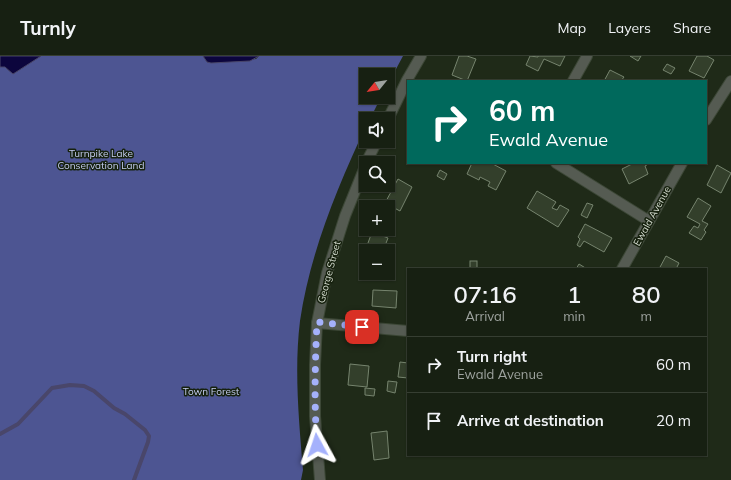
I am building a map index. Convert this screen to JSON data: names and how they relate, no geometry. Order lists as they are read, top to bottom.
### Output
{
  "streets": {
    "street": ["Ewald Avenue", "George Street"]
  },
  "parks": ["Turnpike Lake Conservation Land", "Town Forest"],
  "north": "bottom left",
  "page": {
    "header": "Turnly",
    "nav": ["Map", "Layers", "Share"],
    "map_buttons": ["+", "−"],
    "turn": ["60 m", "Ewald Avenue"],
    "eta": [
      "07:16",
      "Arrival",
      "1",
      "min",
      "80",
      "m"
    ],
    "list": [
      {
        "name": "Turn right",
        "note": "Ewald Avenue",
        "value": "60 m"
      },
      {
        "name": "Arrive at destination",
        "value": "20 m"
      }
    ]
  }
}
